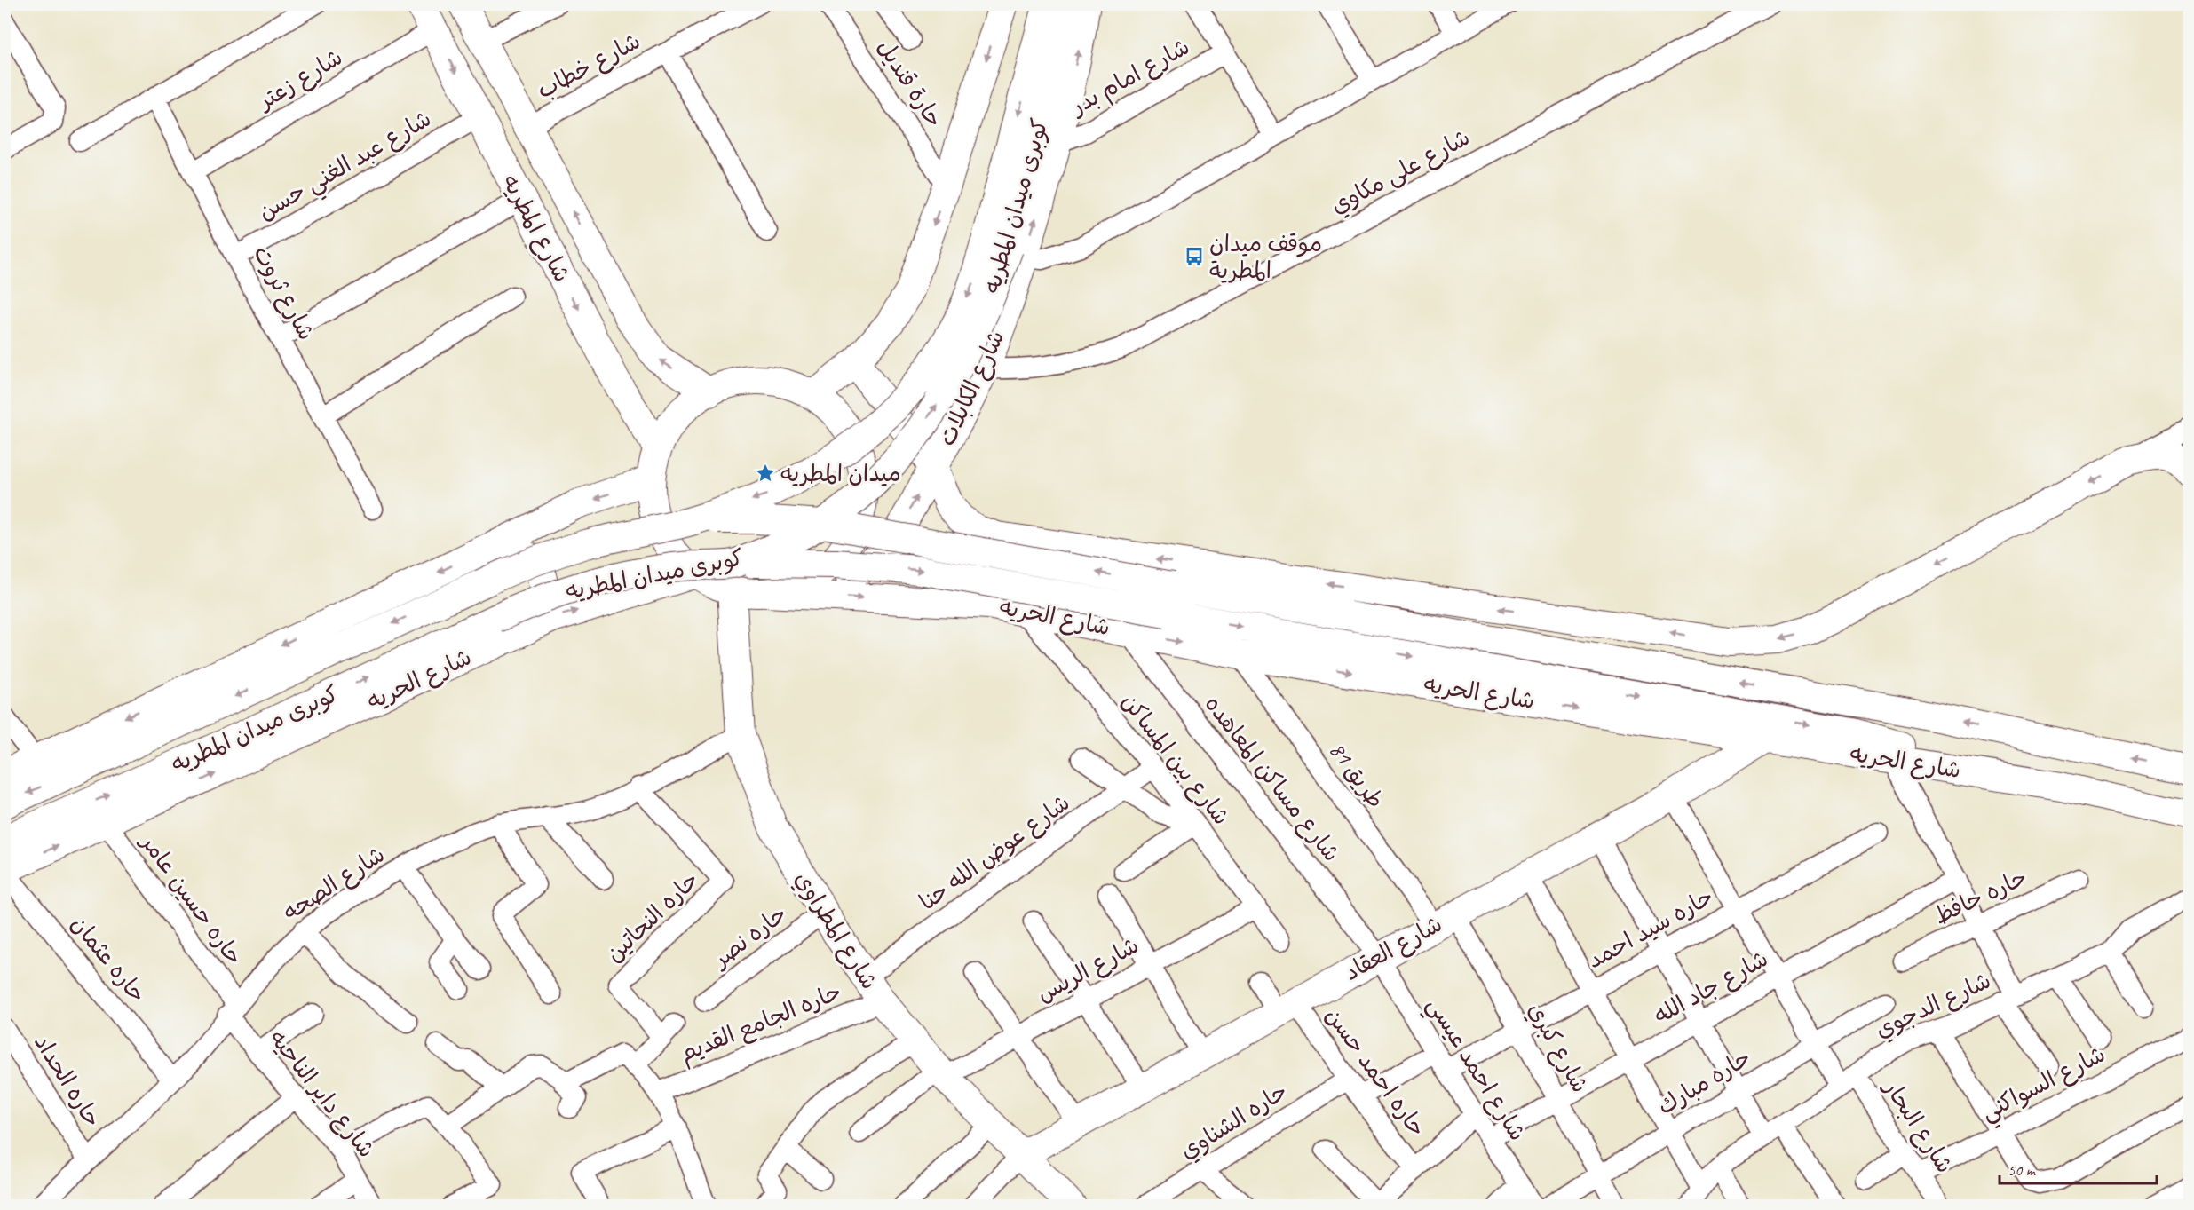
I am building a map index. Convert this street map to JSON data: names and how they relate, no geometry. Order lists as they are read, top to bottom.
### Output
{
  "streets": {
    "main road": [
      "كوبرى ميدان المطريه",
      "شارع المطريه",
      "شارع الكابلات",
      "شارع الحريه",
      "شارع المطراوي",
      "شارع العقاد"
    ],
    "street": [
      "شارع خطاب",
      "شارع امام بدر",
      "شارع زعتر",
      "حارة قنديل",
      "شارع عبد الغني حسن",
      "شارع على مكاوي",
      "شارع ثروت",
      "شارع بين المساكن",
      "طريق 81",
      "شارع مساكن المعاهده",
      "شارع عوض الله حنا",
      "شارع الصحه",
      "حاره حافظ",
      "حاره حسين عامر",
      "حاره النحاتين",
      "حاره سيد احمد",
      "حاره نصر",
      "حاره عثمان",
      "شارع الريس",
      "شارع جاد الله",
      "شارع الدجوي",
      "حاره الجامع القديم",
      "شارع كبري",
      "شارع احمد عيسي",
      "حاره احمد حسن",
      "حاره الحداد",
      "حاره مبارك",
      "شارع السواكني",
      "شارع داير الناحيه",
      "حاره الشناوي",
      "شارع البحار"
    ]
  },
  "crossings": [
    ["شارع خطاب", "شارع المطريه"],
    ["شارع امام بدر", "شارع الكابلات"],
    ["شارع زعتر", "شارع المطريه"],
    ["شارع زعتر", "شارع ثروت"],
    ["شارع عبد الغني حسن", "شارع المطريه"],
    ["شارع عبد الغني حسن", "شارع ثروت"],
    ["شارع على مكاوي", "شارع الكابلات"],
    ["كوبرى ميدان المطريه", "شارع الكابلات"],
    ["كوبرى ميدان المطريه", "شارع الحريه"],
    ["كوبرى ميدان المطريه", "شارع المطراوي"],
    ["شارع الحريه", "شارع بين المساكن"],
    ["شارع الحريه", "طريق 81"],
    ["شارع الحريه", "شارع مساكن المعاهده"],
    ["شارع الحريه", "حاره حسين عامر"],
    ["شارع الحريه", "شارع المطراوي"],
    ["شارع الحريه", "شارع العقاد"],
    ["شارع الحريه", "حاره عثمان"],
    ["شارع بين المساكن", "شارع عوض الله حنا"],
    ["شارع بين المساكن", "شارع الريس"],
    ["طريق 81", "شارع العقاد"],
    ["طريق 81", "شارع كبري"],
    ["شارع مساكن المعاهده", "شارع العقاد"],
    ["شارع مساكن المعاهده", "شارع احمد عيسي"],
    ["شارع عوض الله حنا", "شارع المطراوي"],
    ["شارع الصحه", "حاره حسين عامر"],
    ["شارع الصحه", "حاره النحاتين"],
    ["شارع الصحه", "شارع المطراوي"],
    ["شارع الصحه", "حاره عثمان"],
    ["شارع الصحه", "حاره الحداد"],
    ["شارع الصحه", "شارع داير الناحيه"],
    ["حاره حسين عامر", "شارع داير الناحيه"],
    ["حاره سيد احمد", "شارع كبري"],
    ["حاره سيد احمد", "شارع احمد عيسي"],
    ["حاره سيد احمد", "حاره احمد حسن"],
    ["شارع المطراوي", "حاره نصر"],
    ["شارع المطراوي", "شارع العقاد"],
    ["شارع المطراوي", "شارع الريس"],
    ["شارع المطراوي", "حاره الجامع القديم"],
    ["شارع العقاد", "شارع كبري"],
    ["شارع العقاد", "شارع احمد عيسي"],
    ["شارع العقاد", "حاره احمد حسن"],
    ["شارع جاد الله", "شارع كبري"],
    ["شارع جاد الله", "شارع احمد عيسي"],
    ["شارع الدجوي", "شارع البحار"],
    ["شارع كبري", "حاره مبارك"],
    ["حاره احمد حسن", "حاره الشناوي"],
    ["شارع السواكني", "شارع البحار"]
  ],
  "places": {
    "bus stop": ["موقف ميدان المطرية"],
    "place": ["ميدان المطريه"]
  },
  "scale_bar": "50 m"
}
